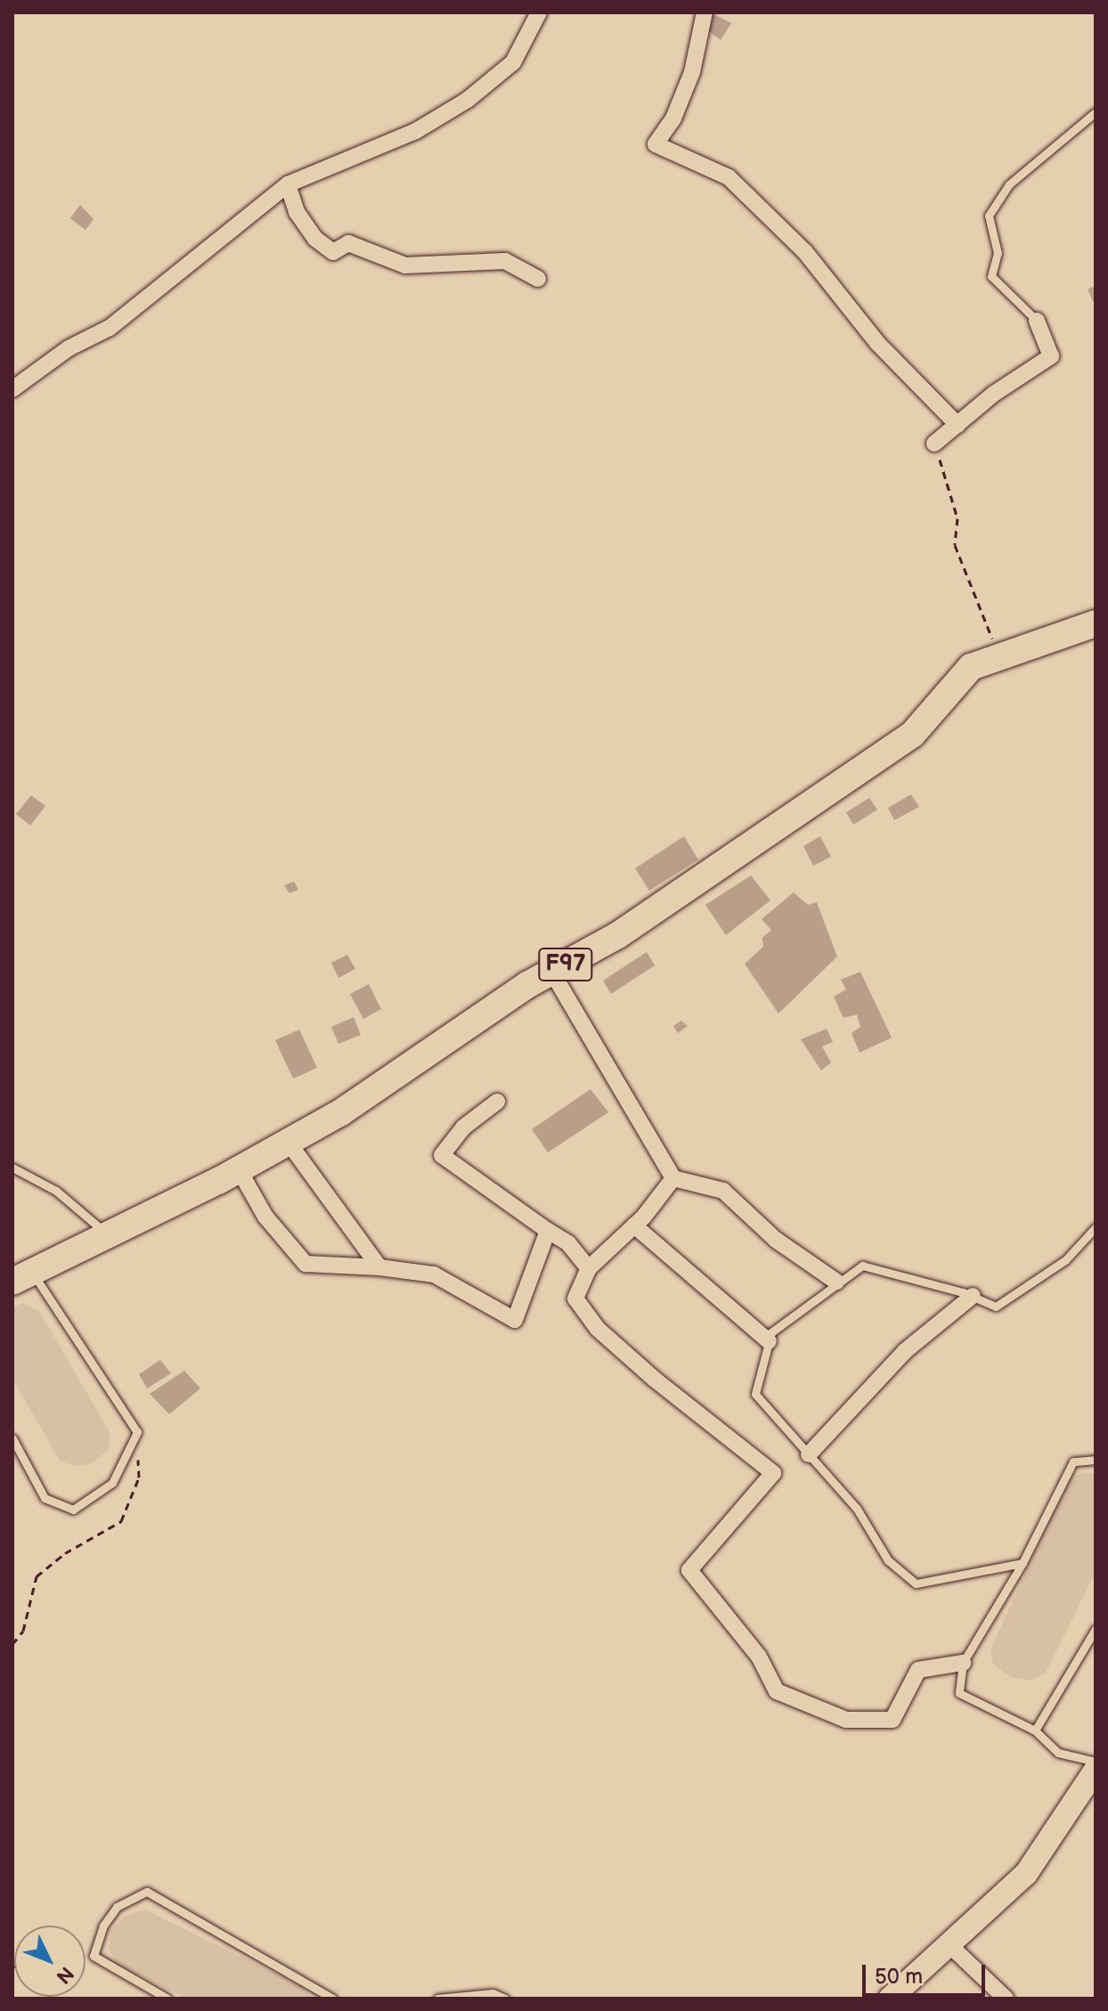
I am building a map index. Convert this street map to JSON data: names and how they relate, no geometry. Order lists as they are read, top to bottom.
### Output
{
  "streets": {
    "main road": ["F97"]
  },
  "scale_bar": "50 m",
  "north": "bottom right"
}
